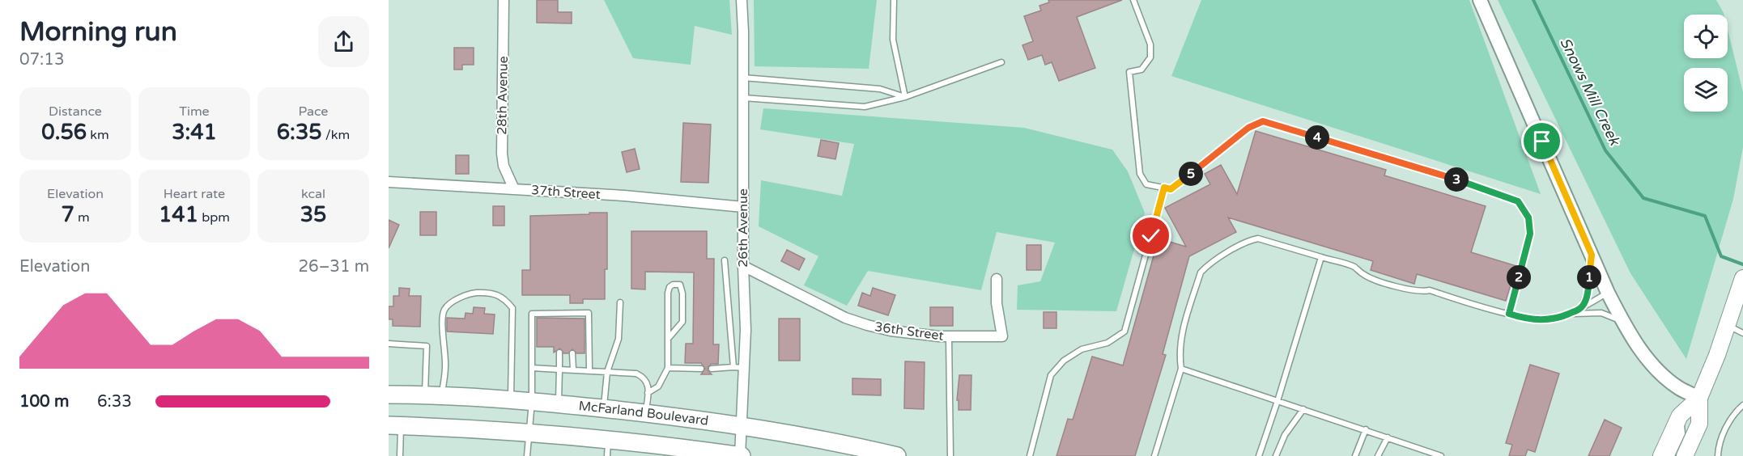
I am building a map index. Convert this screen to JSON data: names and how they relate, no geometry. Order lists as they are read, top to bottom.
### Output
{
  "streets": {
    "highway": ["McFarland Boulevard"],
    "street": [
      "28th Avenue",
      "37th Street",
      "26th Avenue",
      "36th Street"
    ]
  },
  "crossings": [
    ["28th Avenue", "37th Street"],
    ["37th Street", "26th Avenue"],
    ["26th Avenue", "36th Street"],
    ["26th Avenue", "McFarland Boulevard"]
  ],
  "water": ["Snows Mill Creek"],
  "page": {
    "heading": ["Morning run", "07:13"],
    "stats": [
      ["Distance", "0.56 km"],
      ["Time", "3:41"],
      ["Pace", "6:35 /km"],
      ["Elevation", "7 m"],
      ["Heart rate", "141 bpm"],
      ["kcal", "35"]
    ],
    "pins": [
      "4",
      "5",
      "3",
      "1",
      "2"
    ],
    "chart": ["Elevation", "26–31 m"],
    "list": [
      {
        "name": "100 m",
        "note": "6:33"
      }
    ]
  }
}
